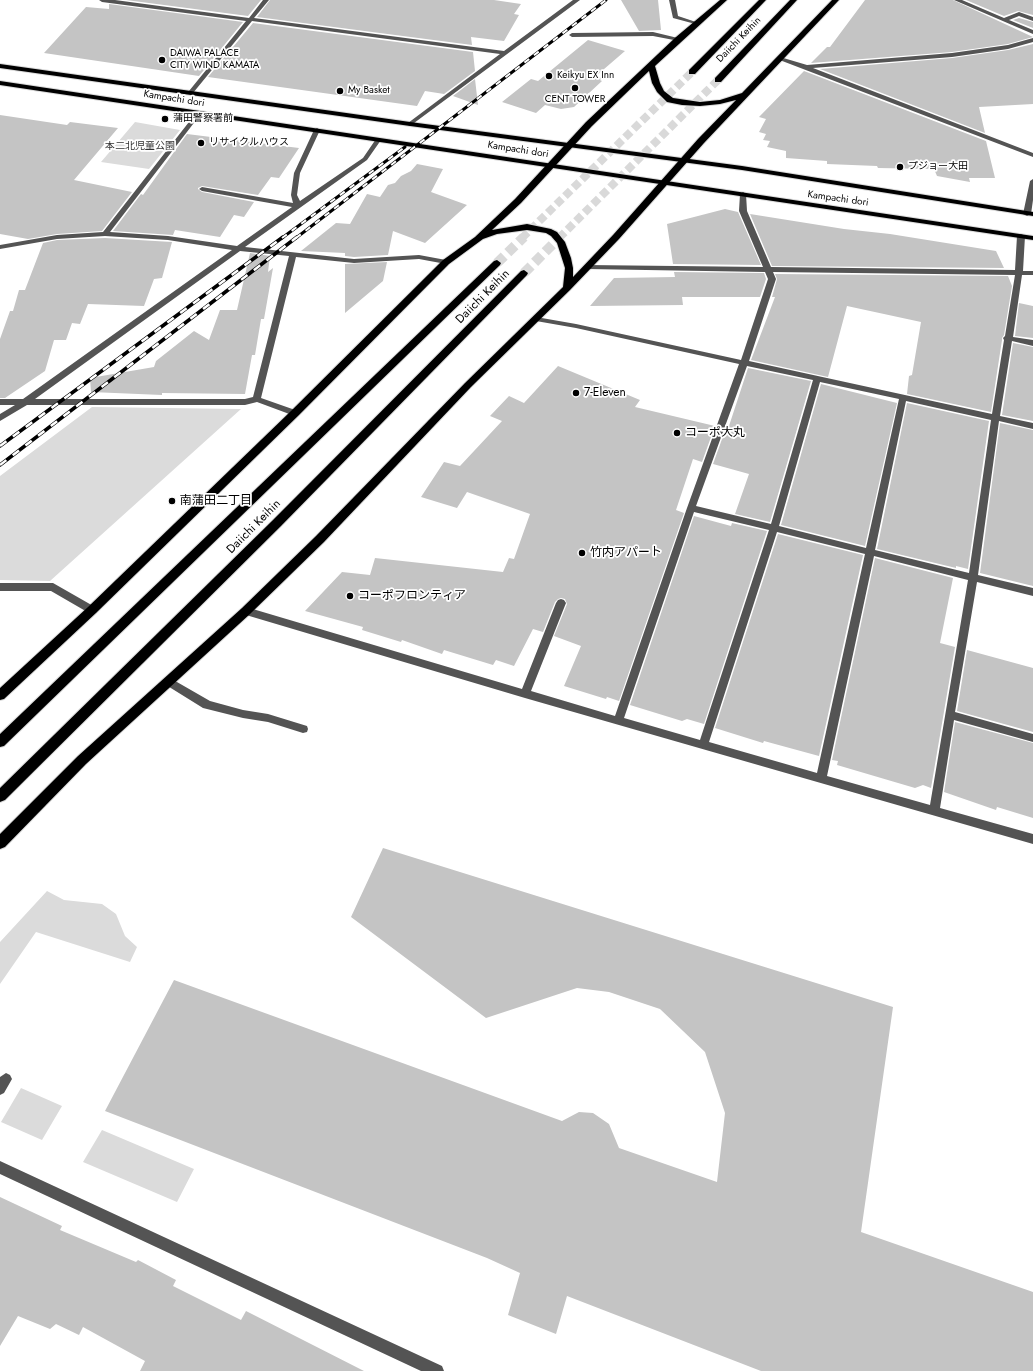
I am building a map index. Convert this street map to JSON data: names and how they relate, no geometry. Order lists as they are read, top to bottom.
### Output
{
  "streets": {
    "highway": ["Daiichi Keihin"],
    "main road": ["Kampachi dori"]
  },
  "parks": ["本二北児童公園"],
  "places": [
    "DAIWA PALACE CITY WIND KAMATA",
    "Keikyu EX Inn",
    "CENT TOWER",
    "My Basket",
    "蒲田警察署前",
    "リサイクルハウス",
    "プジョー大田",
    "7-Eleven",
    "コーポ大丸",
    "南蒲田二丁目",
    "竹内アパート",
    "コーポフロンティア"
  ]
}
